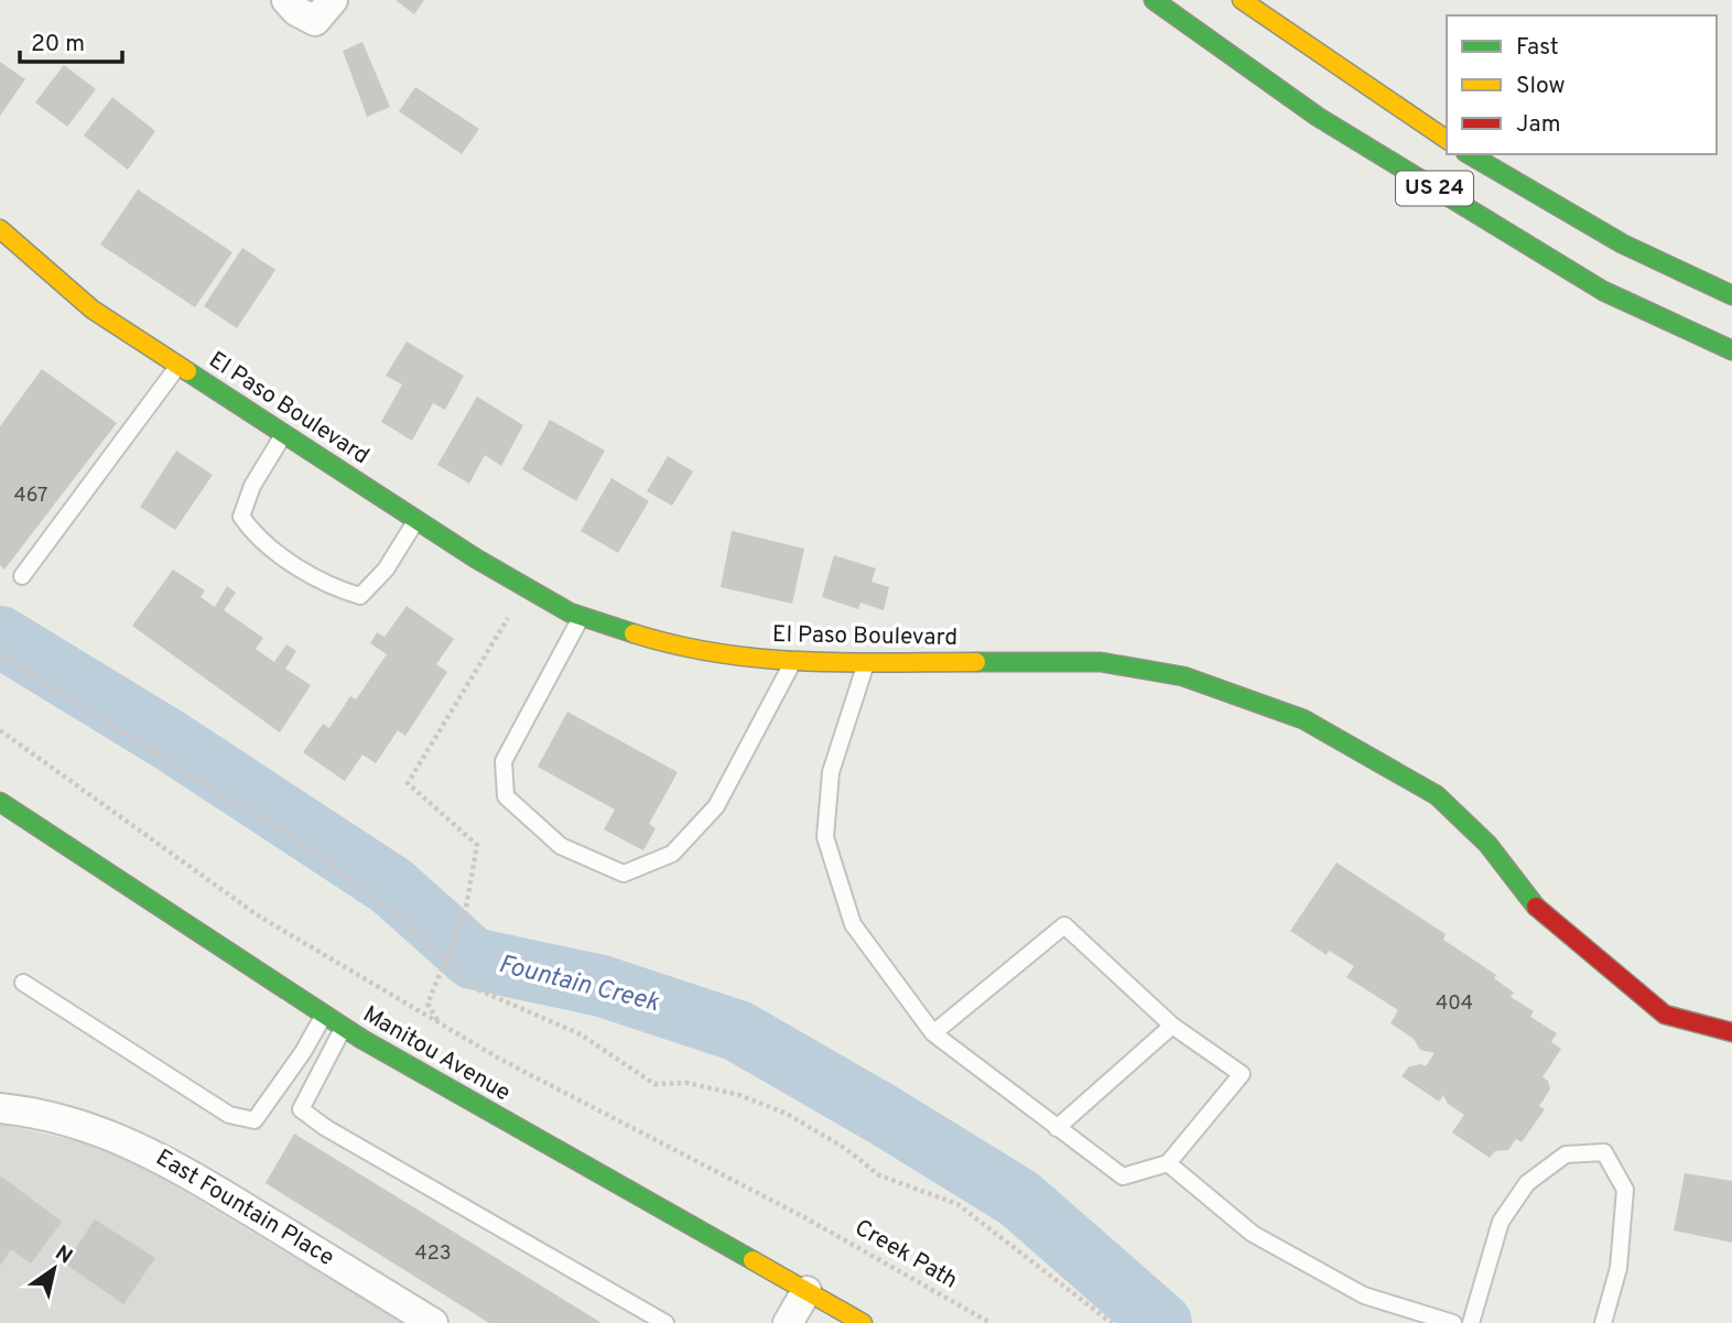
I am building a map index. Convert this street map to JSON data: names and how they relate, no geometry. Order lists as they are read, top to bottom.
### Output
{
  "streets": {
    "main road": ["US 24", "El Paso Boulevard", "Manitou Avenue"],
    "street": ["East Fountain Place"],
    "path": ["Creek Path"]
  },
  "water": ["Fountain Creek"],
  "house_numbers": ["467", "404", "423"],
  "legend": ["Fast", "Slow", "Jam"],
  "scale_bar": "20 m",
  "north": "top right"
}
